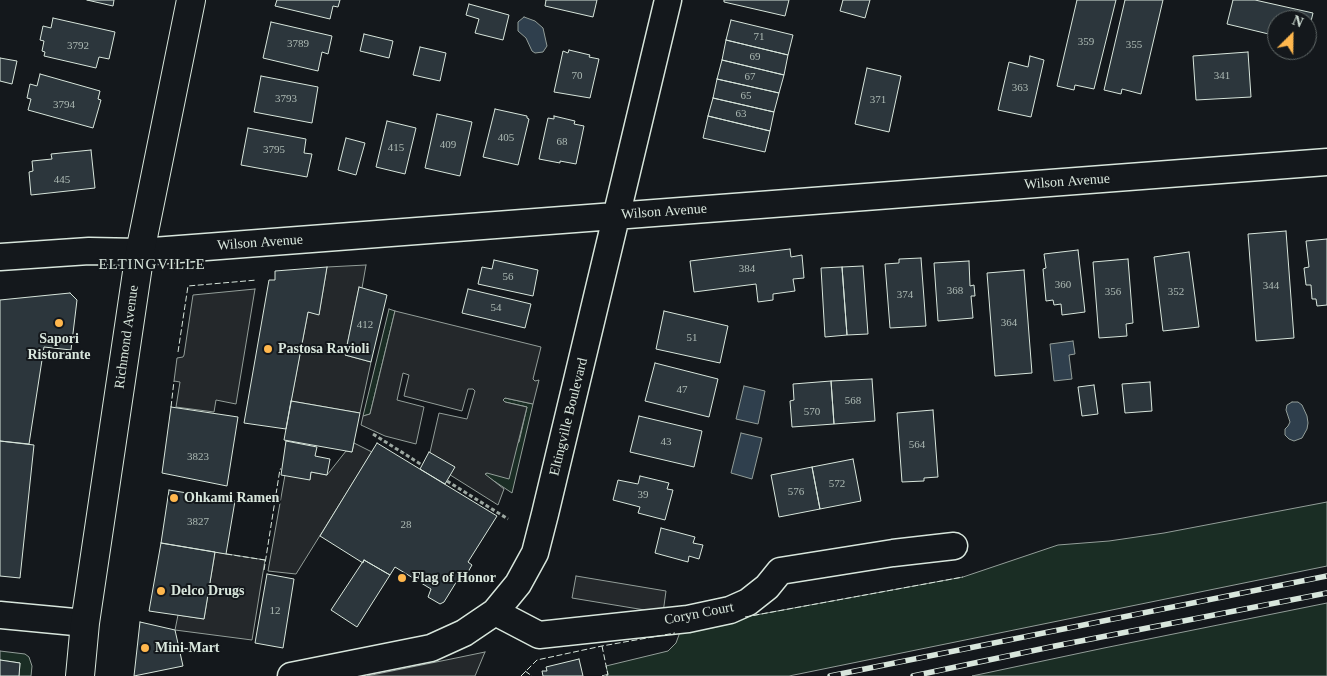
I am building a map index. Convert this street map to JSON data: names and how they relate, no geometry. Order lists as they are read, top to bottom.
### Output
{
  "streets": {
    "main road": ["Richmond Avenue"],
    "street": ["Wilson Avenue", "Eltingville Boulevard", "Coryn Court"]
  },
  "crossings": [
    ["Wilson Avenue", "Richmond Avenue"],
    ["Wilson Avenue", "Eltingville Boulevard"],
    ["Eltingville Boulevard", "Coryn Court"]
  ],
  "districts": ["ELTINGVILLE"],
  "places": [
    "Sapori Ristorante",
    "Pastosa Ravioli",
    "Ohkami Ramen",
    "Flag of Honor",
    "Delco Drugs",
    "Mini-Mart"
  ],
  "house_numbers": [
    "71",
    "359",
    "3789",
    "355",
    "3792",
    "69",
    "70",
    "341",
    "67",
    "363",
    "65",
    "3793",
    "371",
    "3794",
    "63",
    "405",
    "68",
    "409",
    "415",
    "3795",
    "445",
    "384",
    "56",
    "360",
    "344",
    "368",
    "356",
    "352",
    "374",
    "54",
    "364",
    "412",
    "51",
    "47",
    "568",
    "570",
    "43",
    "564",
    "3823",
    "572",
    "576",
    "39",
    "3827",
    "28",
    "12"
  ],
  "north": "top right"
}
